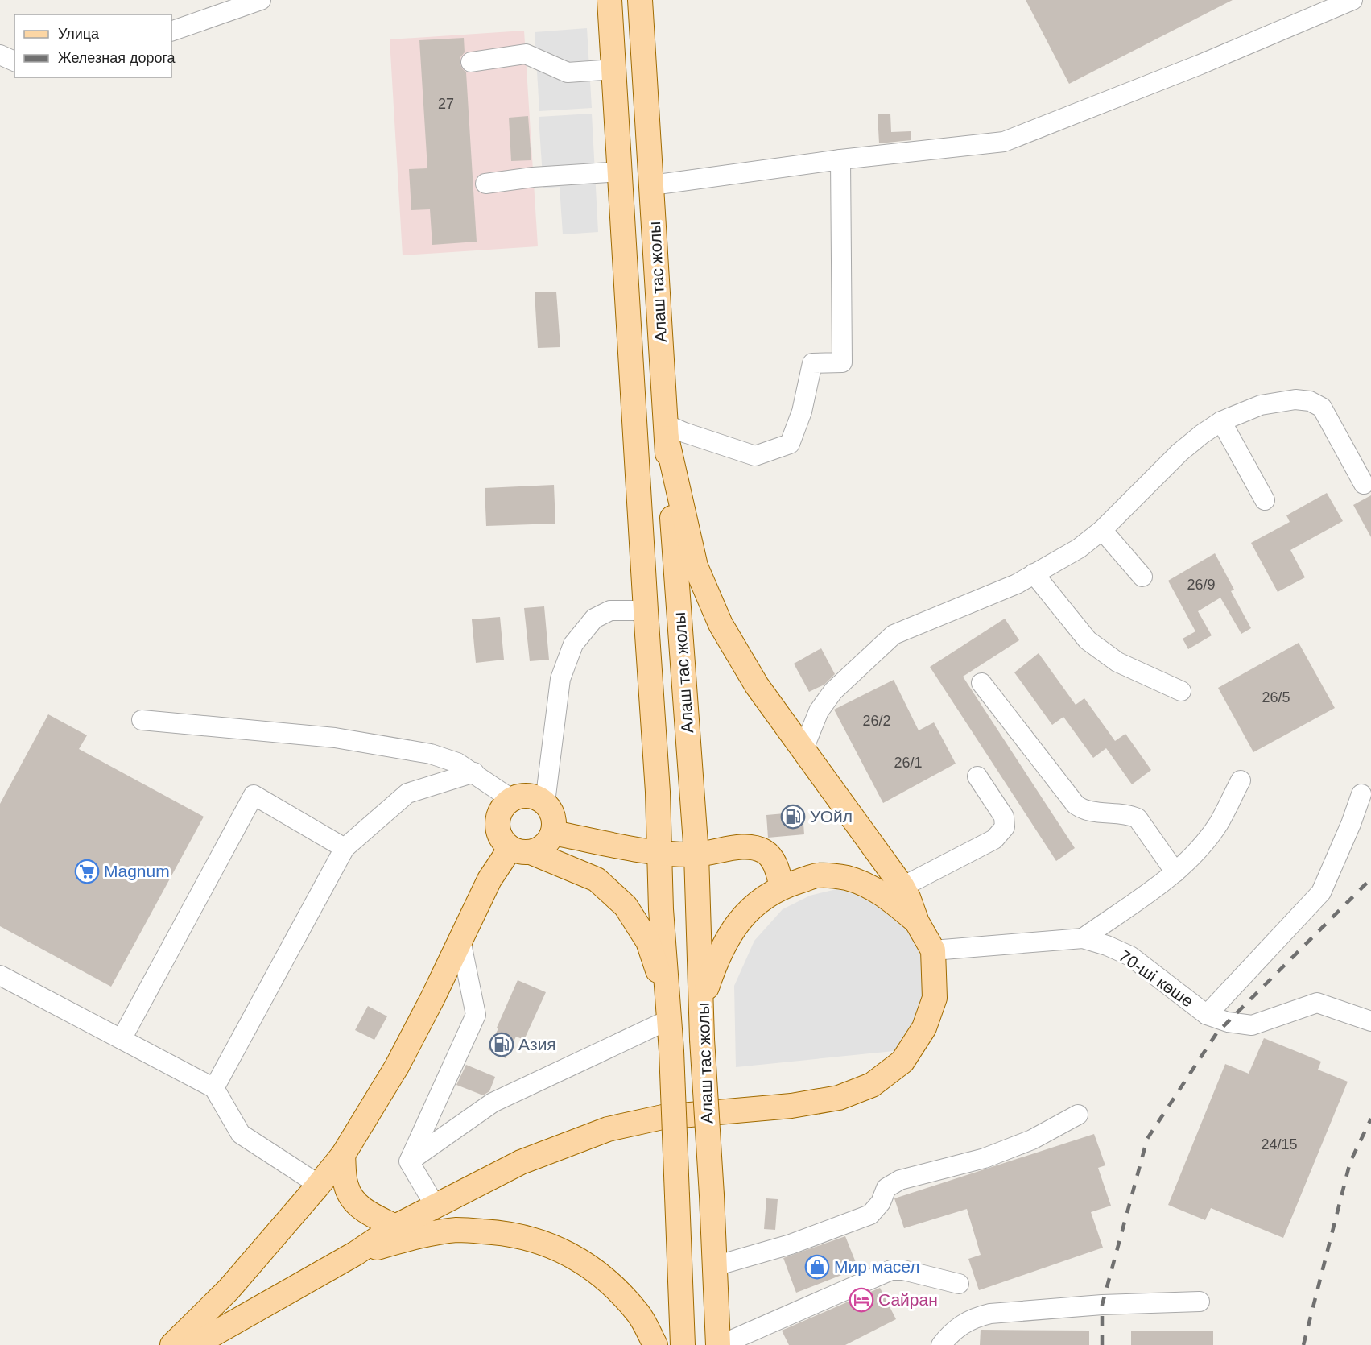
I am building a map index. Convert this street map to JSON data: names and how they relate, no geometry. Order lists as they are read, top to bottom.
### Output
{
  "streets": {
    "main road": ["Алаш тас жолы"],
    "lane": ["70-ші көше"]
  },
  "places": {
    "fuel station": ["УОйл", "Азия"],
    "supermarket": ["Magnum"],
    "shop": ["Мир масел"],
    "hotel": ["Сайран"]
  },
  "house_numbers": [
    "27",
    "26/9",
    "26/5",
    "26/2",
    "26/1",
    "24/15"
  ],
  "legend": ["Улица", "Железная дорога"]
}
